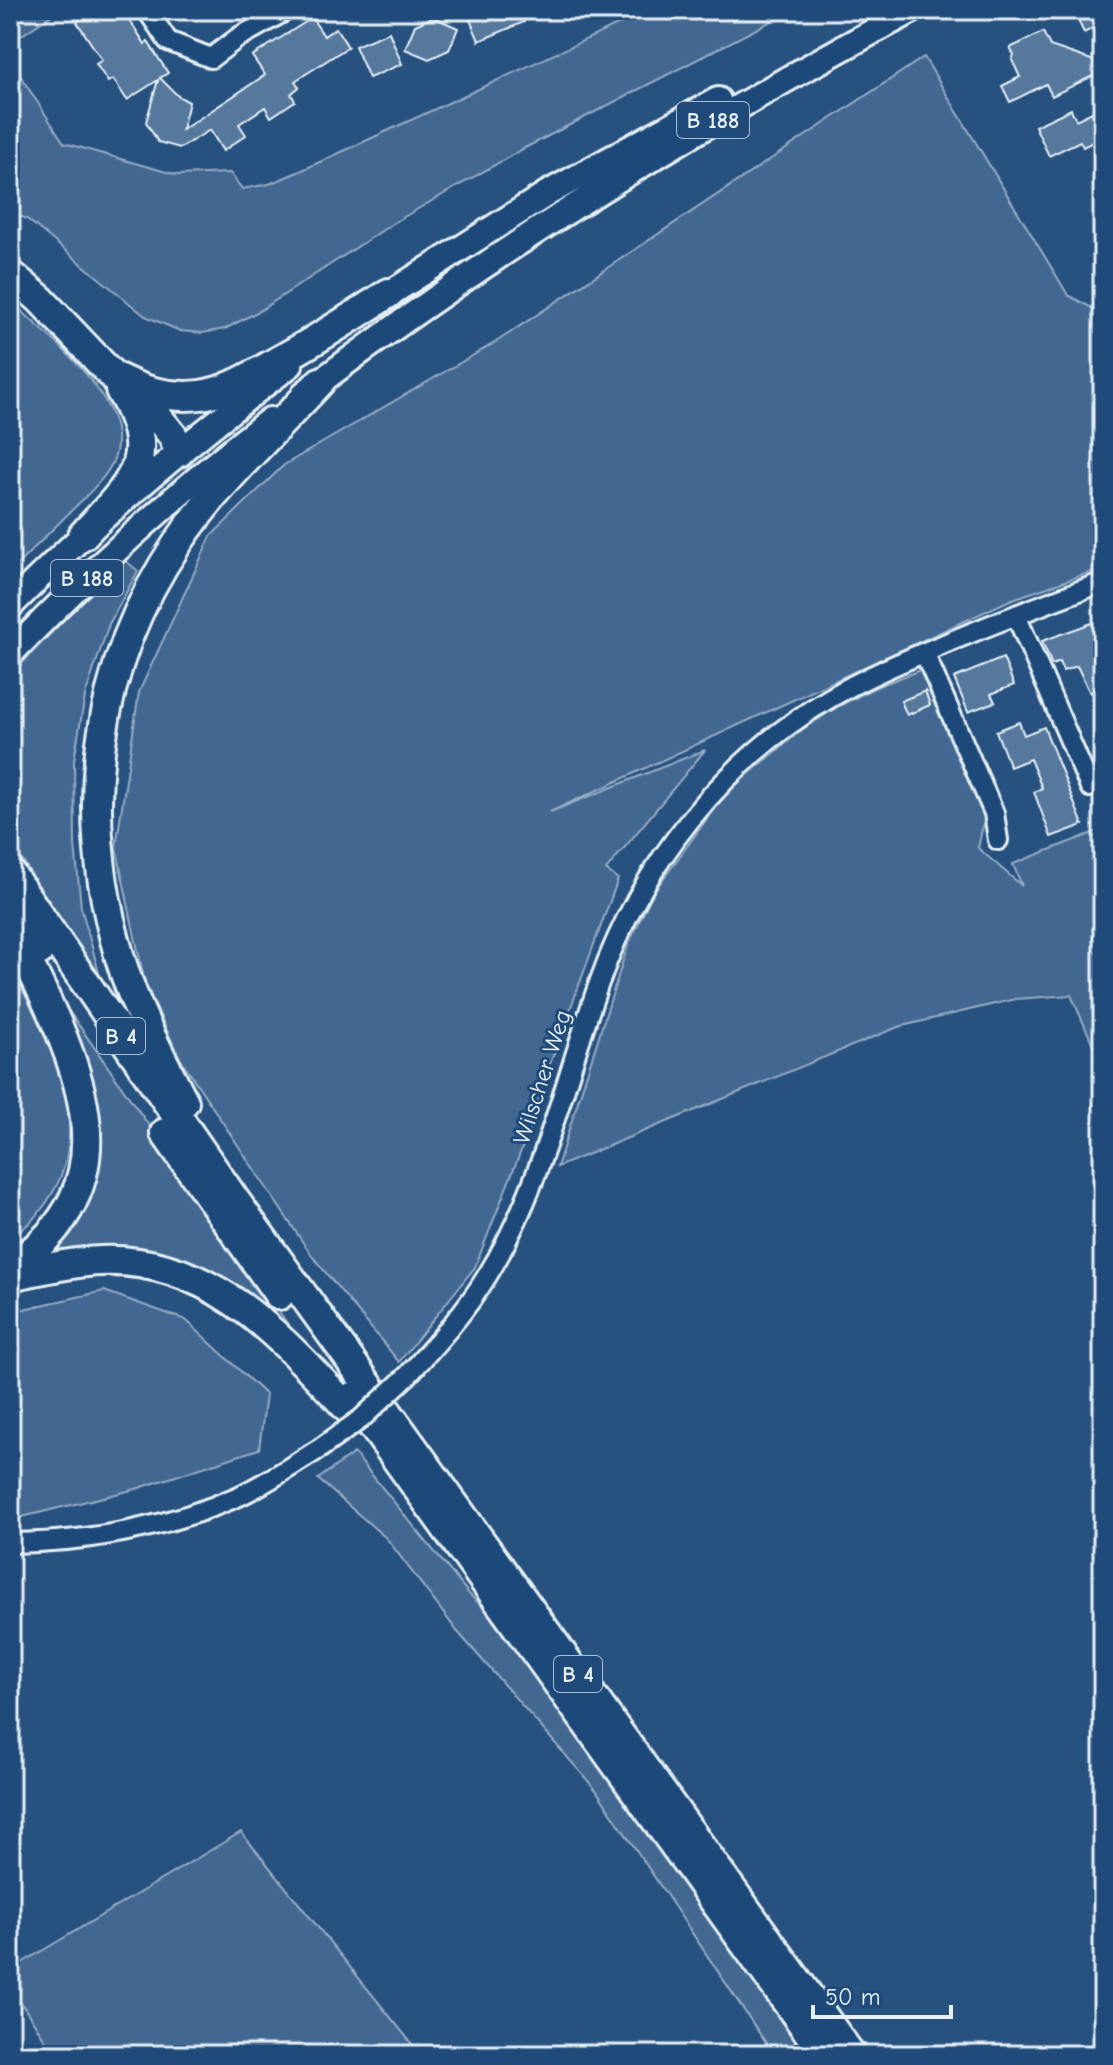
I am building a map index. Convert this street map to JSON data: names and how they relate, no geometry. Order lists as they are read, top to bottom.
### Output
{
  "streets": {
    "highway": ["B 4"],
    "main road": ["B 188"],
    "street": ["Wilscher Weg"]
  },
  "scale_bar": "50 m"
}
